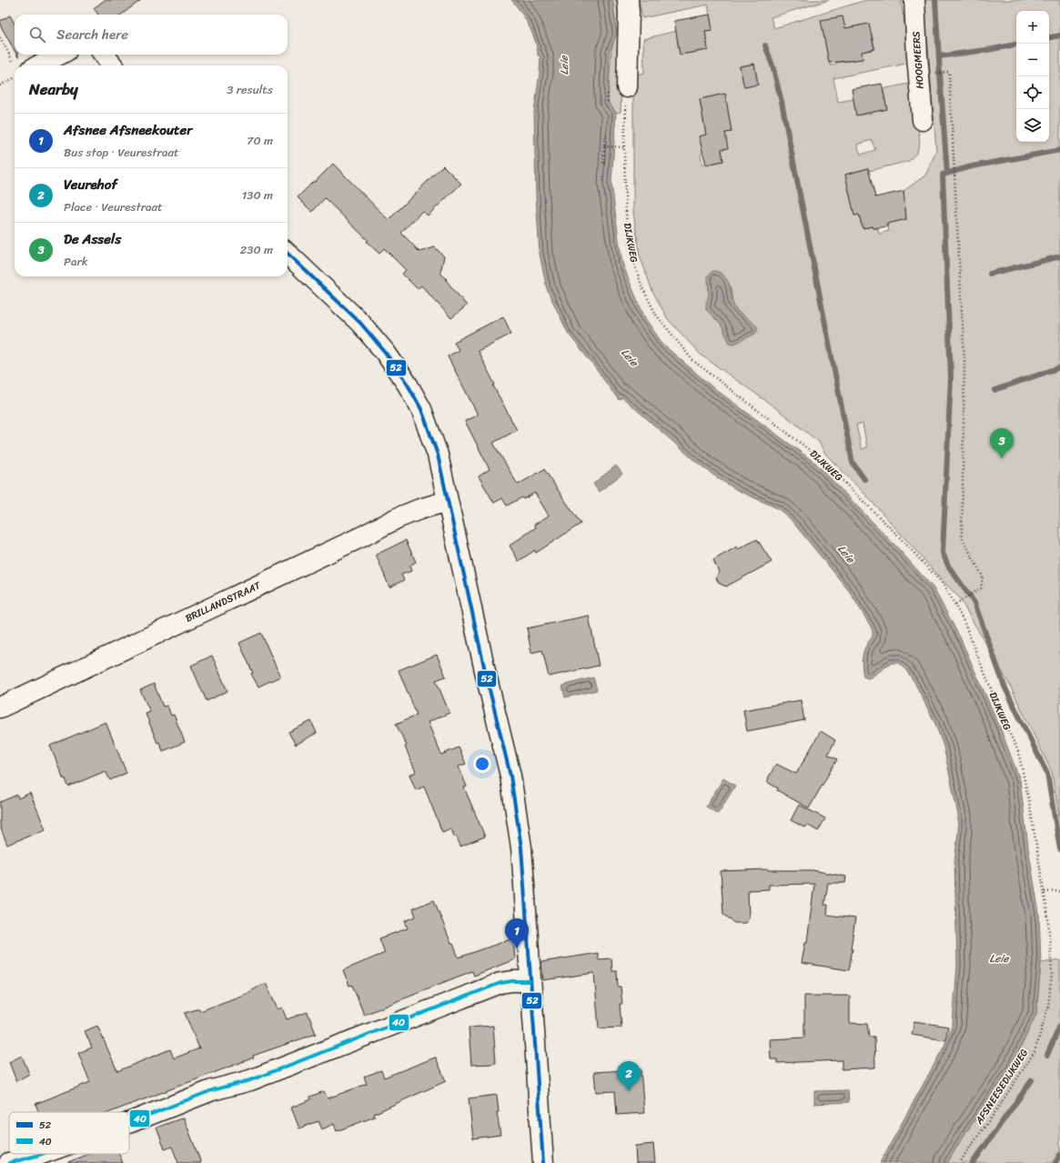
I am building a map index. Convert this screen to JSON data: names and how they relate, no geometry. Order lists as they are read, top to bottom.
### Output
{
  "streets": {
    "street": ["HOOGMEERS", "BRILLANDSTRAAT"],
    "path": ["DIJKWEG", "AFSNEESEDIJKWEG"]
  },
  "crossings": [
    ["DIJKWEG", "AFSNEESEDIJKWEG"]
  ],
  "water": ["Leie"],
  "lines": ["transit line 52", "transit line 40"],
  "legend": ["52", "40"],
  "page": {
    "map_buttons": ["+", "−"],
    "search": "Search here",
    "heading": ["Nearby", "3 results"],
    "list": [
      {
        "mark": "1",
        "name": "Afsnee Afsneekouter",
        "note": "Bus stop · Veurestraat",
        "value": "70 m"
      },
      {
        "mark": "2",
        "name": "Veurehof",
        "note": "Place · Veurestraat",
        "value": "130 m"
      },
      {
        "mark": "3",
        "name": "De Assels",
        "note": "Park",
        "value": "230 m"
      }
    ],
    "pins": ["3", "1", "2"]
  }
}
